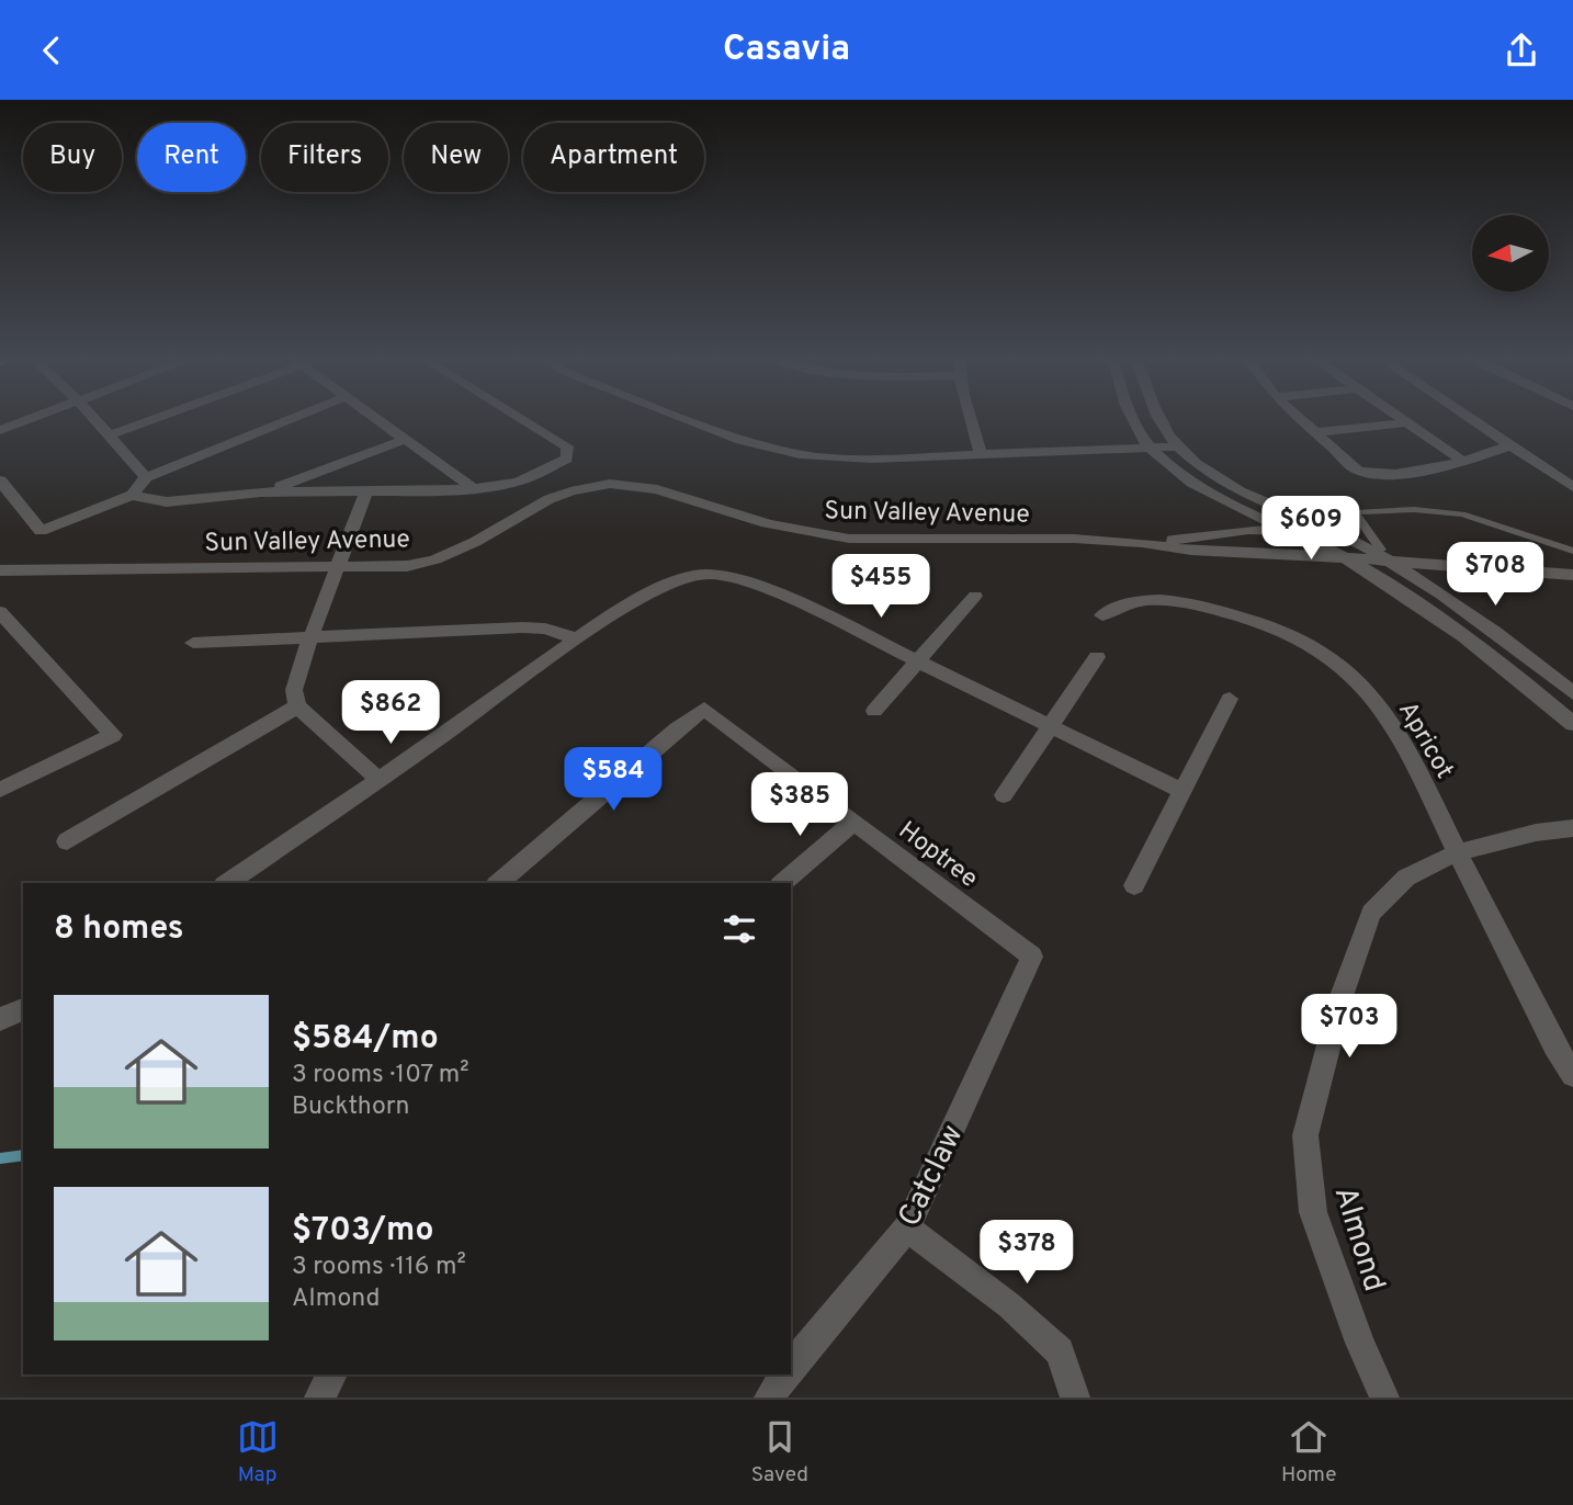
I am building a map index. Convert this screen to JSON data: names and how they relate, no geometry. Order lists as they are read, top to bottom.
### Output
{
  "streets": {
    "street": [
      "Sun Valley Avenue",
      "Apricot",
      "Hoptree",
      "Catclaw",
      "Almond"
    ]
  },
  "crossings": [
    ["Apricot", "Almond"],
    ["Hoptree", "Catclaw"]
  ],
  "north": "left",
  "page": {
    "header": "Casavia",
    "chip": [
      "Buy",
      "Rent",
      "Filters",
      "New",
      "Apartment"
    ],
    "price": [
      "$609",
      "$708",
      "$455",
      "$862",
      "$584",
      "$385",
      "$703",
      "$378"
    ],
    "heading": "8 homes",
    "list": [
      {
        "name": "$584/mo",
        "note": "3 rooms · 107 m² · Buckthorn"
      },
      {
        "name": "$703/mo",
        "note": "3 rooms · 116 m² · Almond"
      }
    ],
    "tabs": ["Map", "Saved", "Home"]
  }
}
